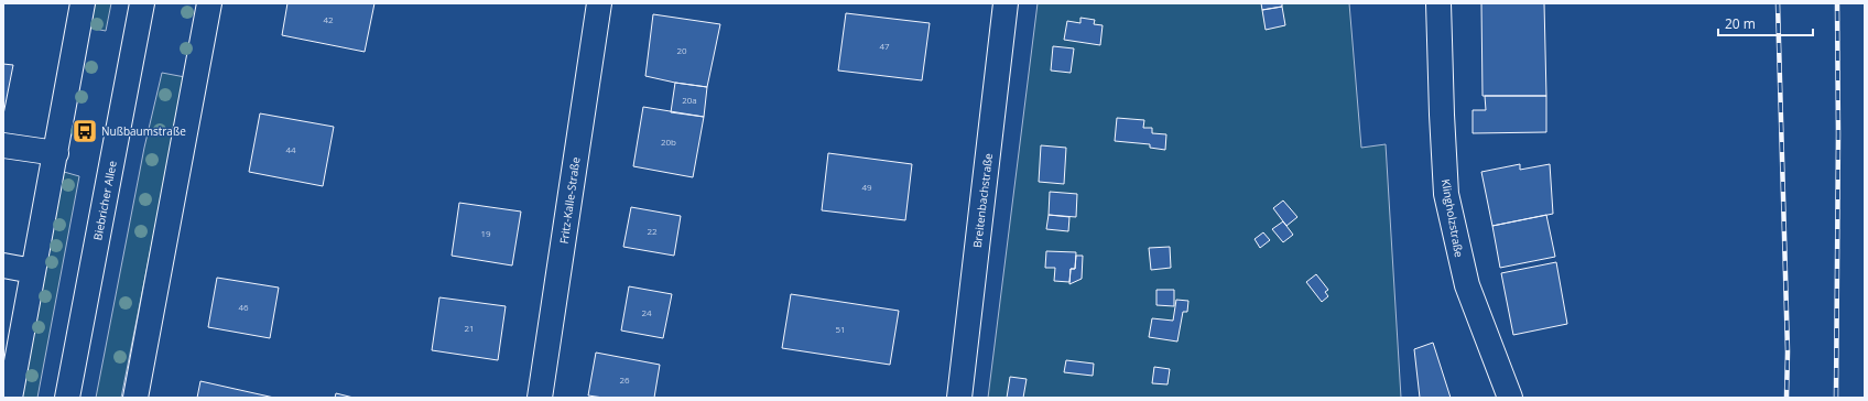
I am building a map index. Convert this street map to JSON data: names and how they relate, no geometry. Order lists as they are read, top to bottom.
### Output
{
  "streets": {
    "street": [
      "Biebricher Allee",
      "Fritz-Kalle-Straße",
      "Breitenbachstraße",
      "Klingholzstraße"
    ]
  },
  "places": {
    "bus stop": ["Nußbaumstraße"]
  },
  "house_numbers": [
    "42",
    "47",
    "20",
    "20a",
    "20b",
    "44",
    "49",
    "22",
    "19",
    "46",
    "24",
    "21",
    "51",
    "26"
  ],
  "scale_bar": "20 m"
}
